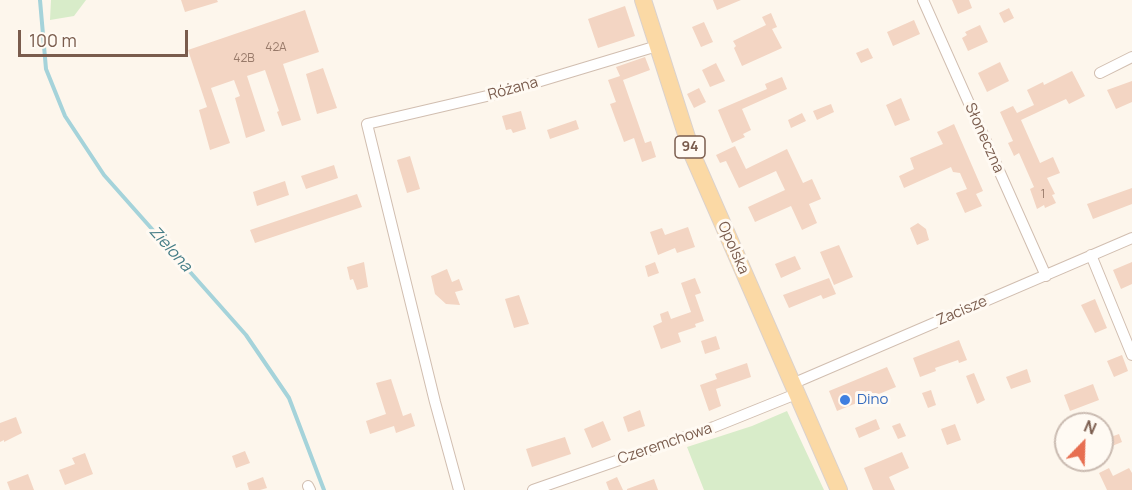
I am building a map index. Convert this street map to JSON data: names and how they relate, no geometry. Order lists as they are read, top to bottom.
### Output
{
  "streets": {
    "main road": ["94", "Opolska"],
    "street": [
      "Różana",
      "Słoneczna",
      "Zacisze",
      "Czeremchowa"
    ]
  },
  "crossings": [
    ["Różana", "Opolska"],
    ["Słoneczna", "Zacisze"],
    ["Opolska", "Zacisze"],
    ["Opolska", "Czeremchowa"],
    ["Zacisze", "Czeremchowa"]
  ],
  "water": ["Zielona"],
  "places": ["Dino"],
  "house_numbers": ["42A", "42B", "1"],
  "scale_bar": "100 m",
  "north": "top right"
}
